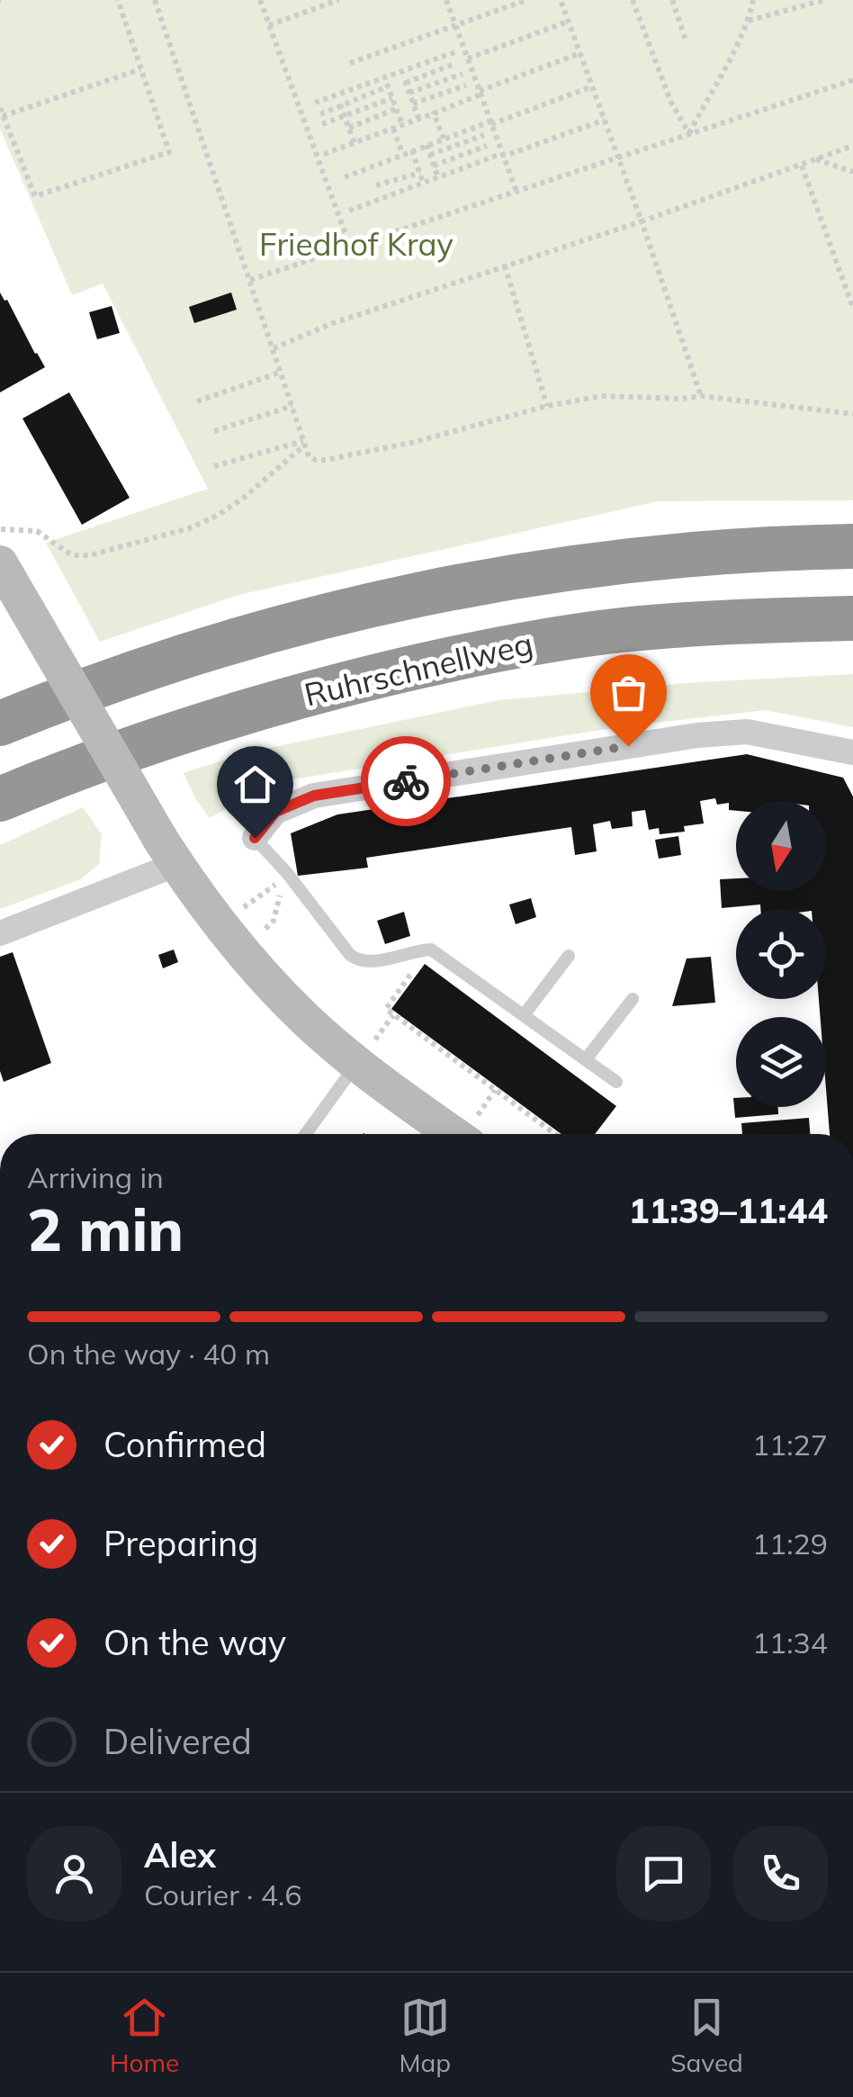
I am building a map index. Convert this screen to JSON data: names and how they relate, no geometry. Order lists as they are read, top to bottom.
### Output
{
  "streets": {
    "highway": ["Ruhrschnellweg"]
  },
  "parks": ["Friedhof Kray"],
  "north": "bottom",
  "page": {
    "heading": ["2 min", "Arriving in", "11:39–11:44"],
    "panel": ["Alex", "Courier · 4.6"],
    "bar": "On the way · 40 m",
    "list": [
      ["Confirmed", "11:27"],
      ["Preparing", "11:29"],
      ["On the way", "11:34"],
      "Delivered"
    ],
    "tabs": ["Home", "Map", "Saved"]
  }
}
